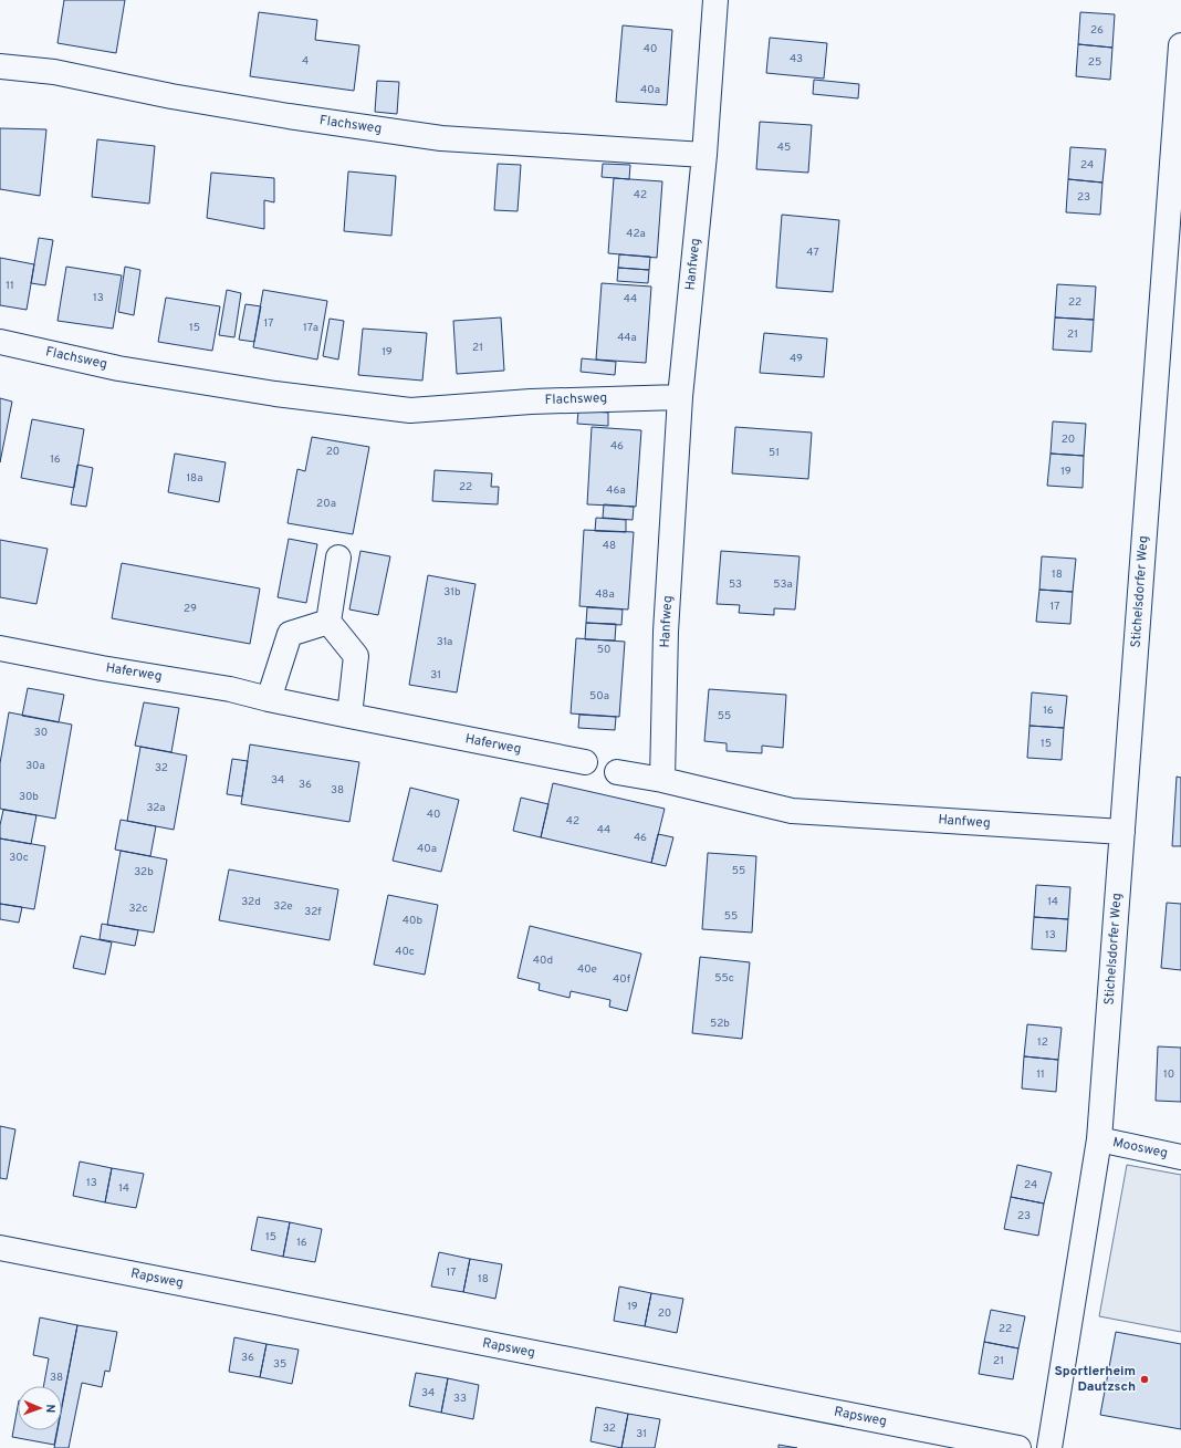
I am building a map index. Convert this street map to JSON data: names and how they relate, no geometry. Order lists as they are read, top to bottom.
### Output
{
  "streets": {
    "street": [
      "Flachsweg",
      "Hanfweg",
      "Stichelsdorfer Weg",
      "Haferweg",
      "Moosweg",
      "Rapsweg"
    ]
  },
  "crossings": [
    ["Flachsweg", "Hanfweg"],
    ["Hanfweg", "Stichelsdorfer Weg"],
    ["Stichelsdorfer Weg", "Moosweg"]
  ],
  "places": ["Sportlerheim Dautzsch"],
  "house_numbers": [
    "26",
    "40",
    "43",
    "4",
    "25",
    "40a",
    "45",
    "24",
    "42",
    "23",
    "42a",
    "47",
    "11",
    "13",
    "44",
    "22",
    "17",
    "15",
    "17a",
    "21",
    "44a",
    "21",
    "19",
    "49",
    "20",
    "46",
    "20",
    "51",
    "16",
    "19",
    "18a",
    "22",
    "46a",
    "20a",
    "48",
    "18",
    "53",
    "53a",
    "31b",
    "48a",
    "17",
    "29",
    "31a",
    "50",
    "31",
    "50a",
    "16",
    "55",
    "30",
    "15",
    "30a",
    "32",
    "34",
    "36",
    "38",
    "30b",
    "32a",
    "40",
    "42",
    "44",
    "46",
    "40a",
    "30c",
    "55",
    "32b",
    "32d",
    "14",
    "32e",
    "32c",
    "32f",
    "55",
    "40b",
    "13",
    "40c",
    "40d",
    "40e",
    "55c",
    "40f",
    "52b",
    "12",
    "11",
    "10",
    "13",
    "24",
    "14",
    "23",
    "15",
    "16",
    "17",
    "18",
    "19",
    "20",
    "22",
    "36",
    "21",
    "35",
    "38",
    "34",
    "33",
    "32",
    "31"
  ],
  "north": "right"
}
